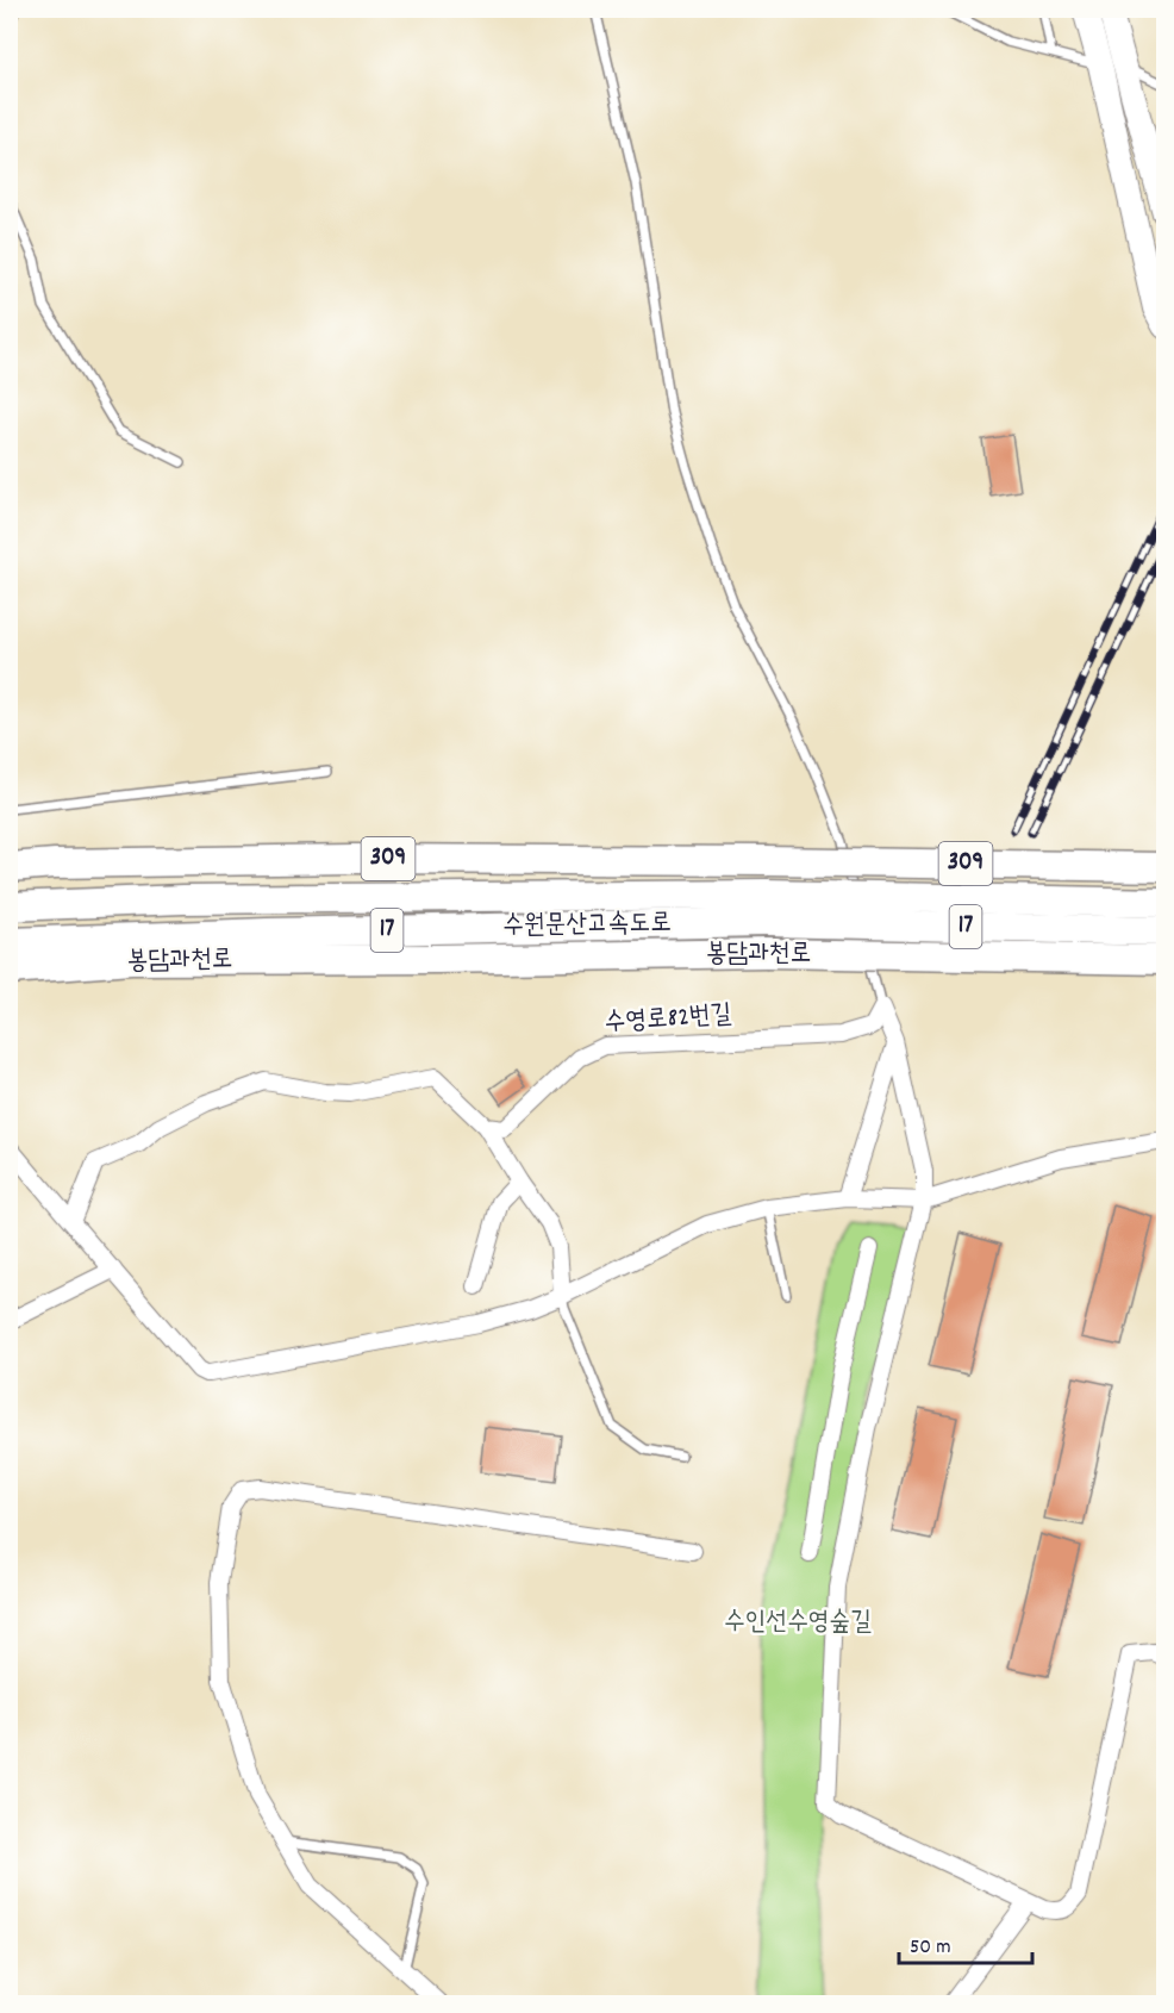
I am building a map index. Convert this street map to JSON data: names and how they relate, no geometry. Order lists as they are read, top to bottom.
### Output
{
  "streets": {
    "highway": [
      "309",
      "수원문산고속도로",
      "17",
      "봉담과천로"
    ],
    "street": ["수영로82번길"]
  },
  "parks": ["수인선수영숲길"],
  "scale_bar": "50 m"
}
